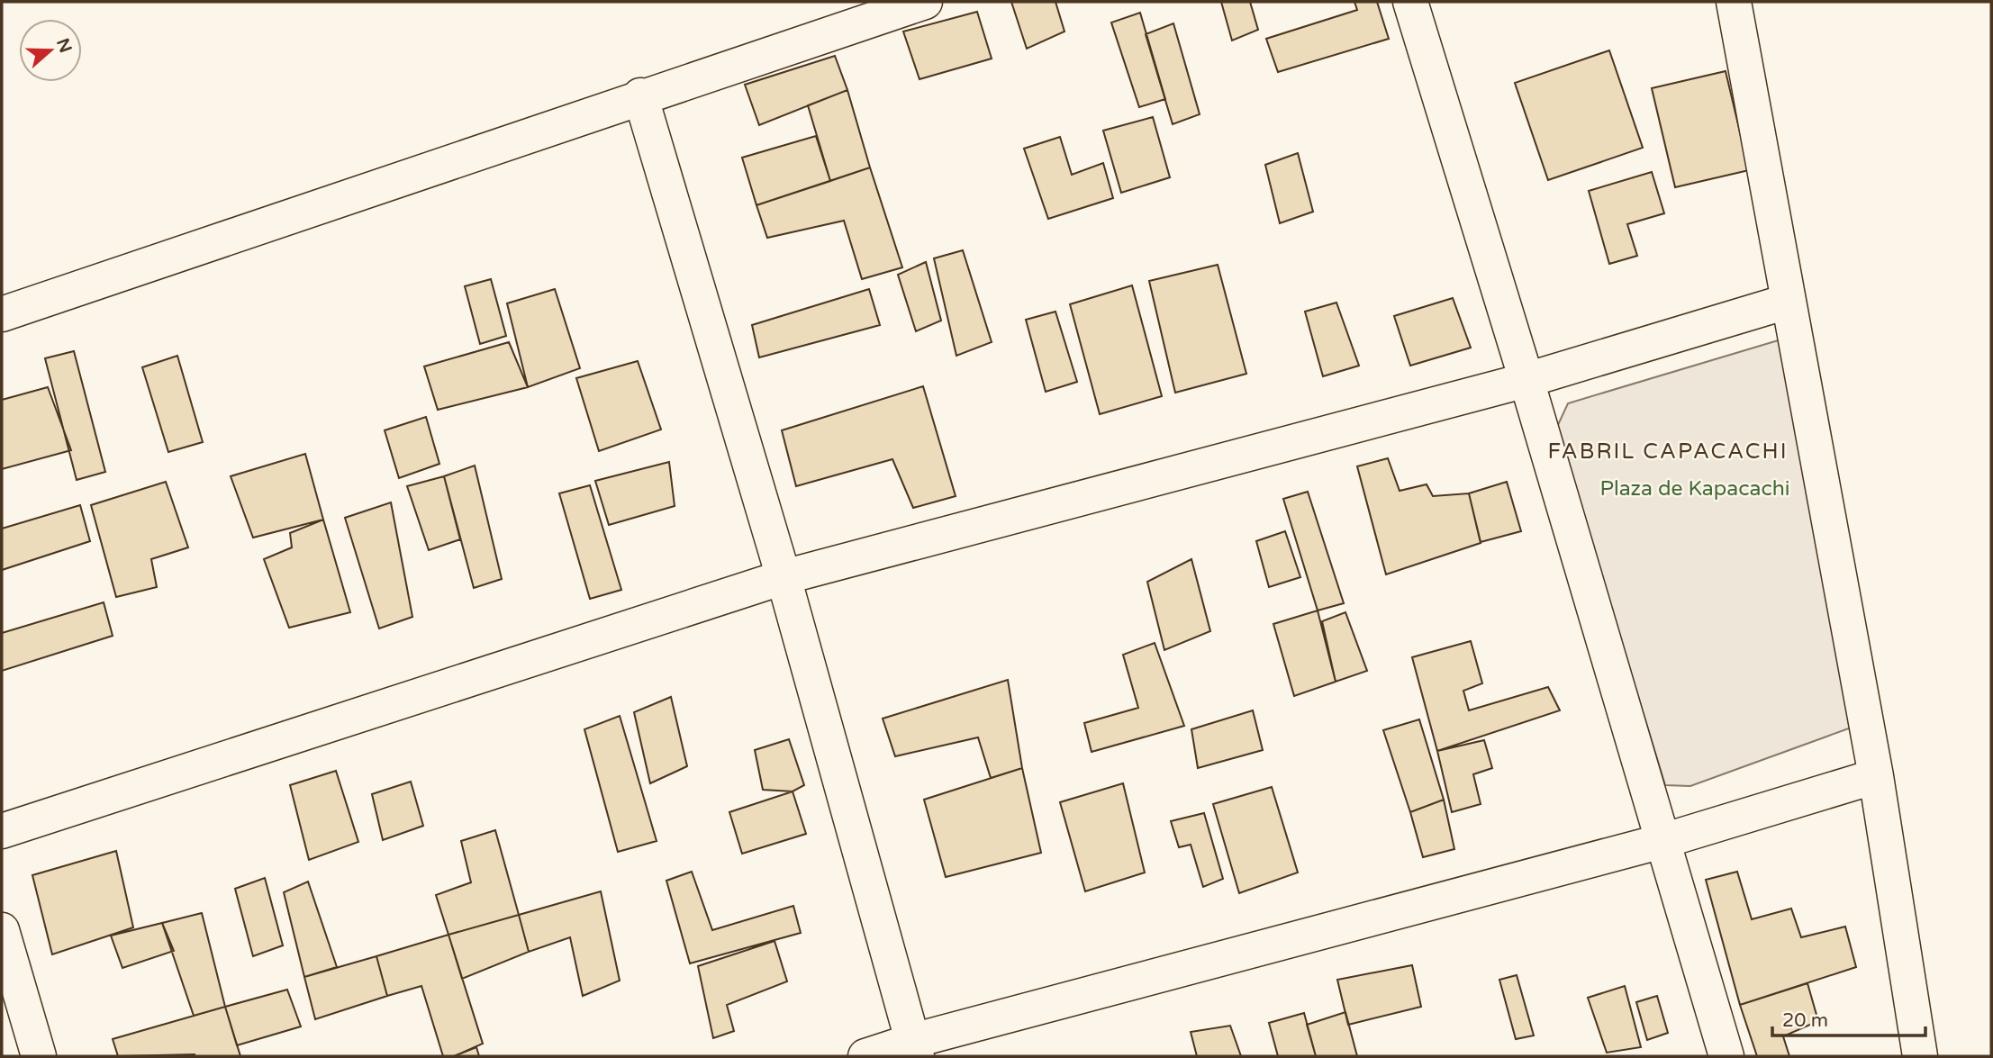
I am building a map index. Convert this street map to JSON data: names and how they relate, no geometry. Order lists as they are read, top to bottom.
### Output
{
  "districts": ["FABRIL CAPACACHI"],
  "parks": ["Plaza de Kapacachi"],
  "scale_bar": "20 m",
  "north": "right"
}
